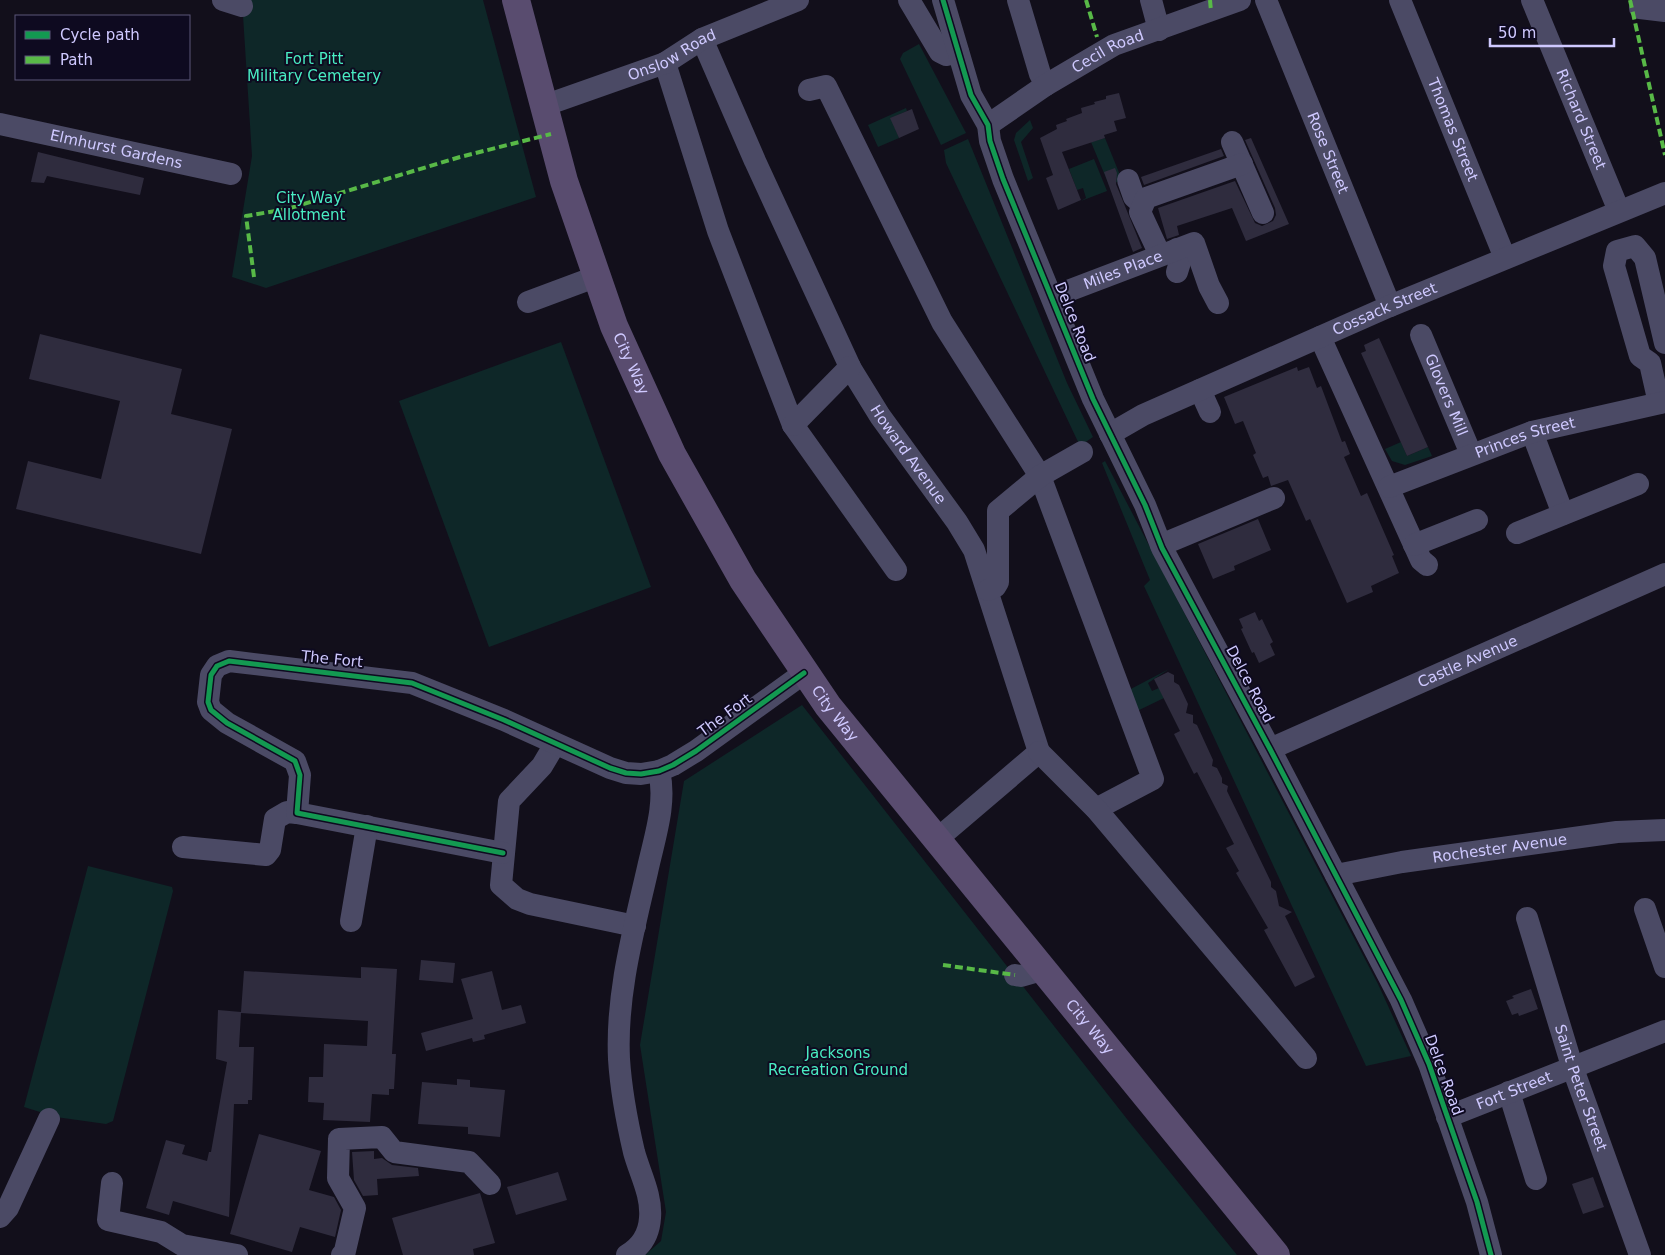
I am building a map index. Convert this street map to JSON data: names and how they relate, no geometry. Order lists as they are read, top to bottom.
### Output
{
  "streets": {
    "main road": ["City Way"],
    "street": [
      "Cecil Road",
      "Onslow Road",
      "Richard Street",
      "Thomas Street",
      "Elmhurst Gardens",
      "Rose Street",
      "Miles Place",
      "Cossack Street",
      "Delce Road",
      "Glovers Mill",
      "Princes Street",
      "Howard Avenue",
      "The Fort",
      "Castle Avenue",
      "Rochester Avenue",
      "Saint Peter Street",
      "Fort Street"
    ]
  },
  "crossings": [
    ["Cecil Road", "Delce Road"],
    ["Onslow Road", "City Way"],
    ["Onslow Road", "Howard Avenue"],
    ["Richard Street", "Cossack Street"],
    ["Thomas Street", "Cossack Street"],
    ["Rose Street", "Cossack Street"],
    ["Miles Place", "Delce Road"],
    ["Cossack Street", "Delce Road"],
    ["Delce Road", "Castle Avenue"],
    ["Delce Road", "Rochester Avenue"],
    ["Delce Road", "Fort Street"],
    ["City Way", "The Fort"],
    ["Glovers Mill", "Princes Street"],
    ["Saint Peter Street", "Fort Street"]
  ],
  "parks": ["Fort Pitt Military Cemetery", "City Way Allotment", "Jacksons Recreation Ground"],
  "legend": ["Cycle path", "Path"],
  "scale_bar": "50 m"
}
